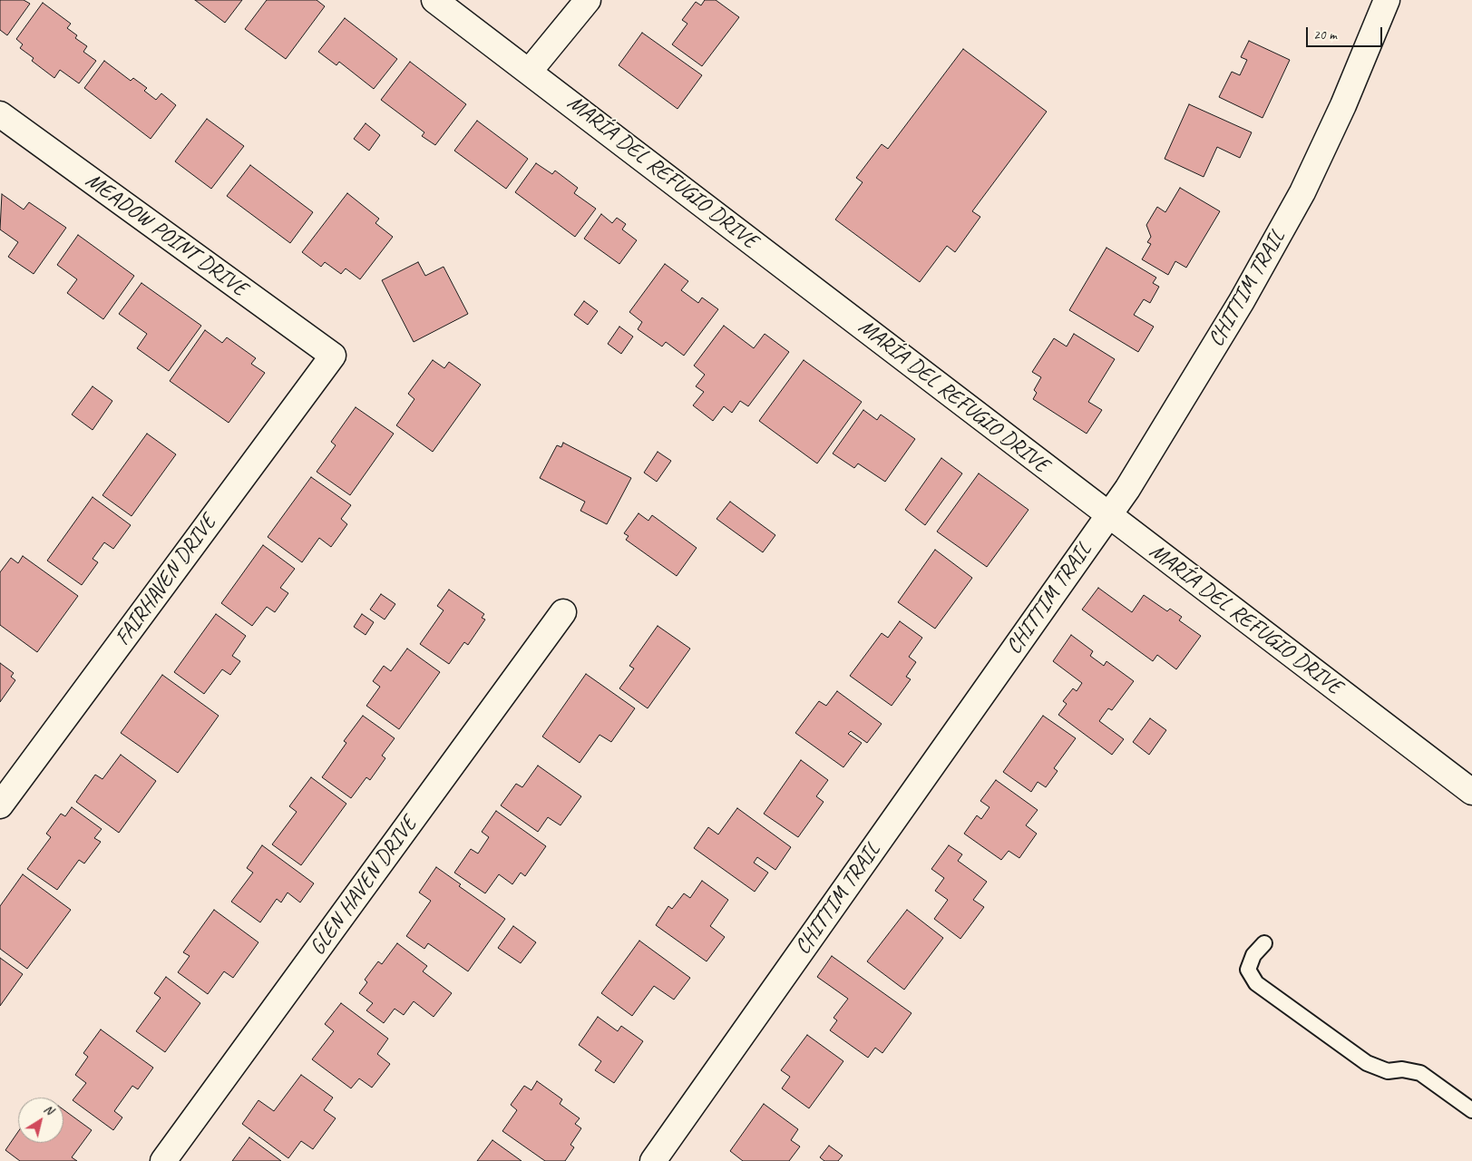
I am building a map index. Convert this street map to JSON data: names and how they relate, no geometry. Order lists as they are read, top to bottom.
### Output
{
  "streets": {
    "street": [
      "MARÍA DEL REFUGIO DRIVE",
      "MEADOW POINT DRIVE",
      "CHITTIM TRAIL",
      "FAIRHAVEN DRIVE",
      "GLEN HAVEN DRIVE"
    ]
  },
  "crossings": [
    ["MARÍA DEL REFUGIO DRIVE", "CHITTIM TRAIL"],
    ["MEADOW POINT DRIVE", "FAIRHAVEN DRIVE"]
  ],
  "scale_bar": "20 m",
  "north": "top right"
}
